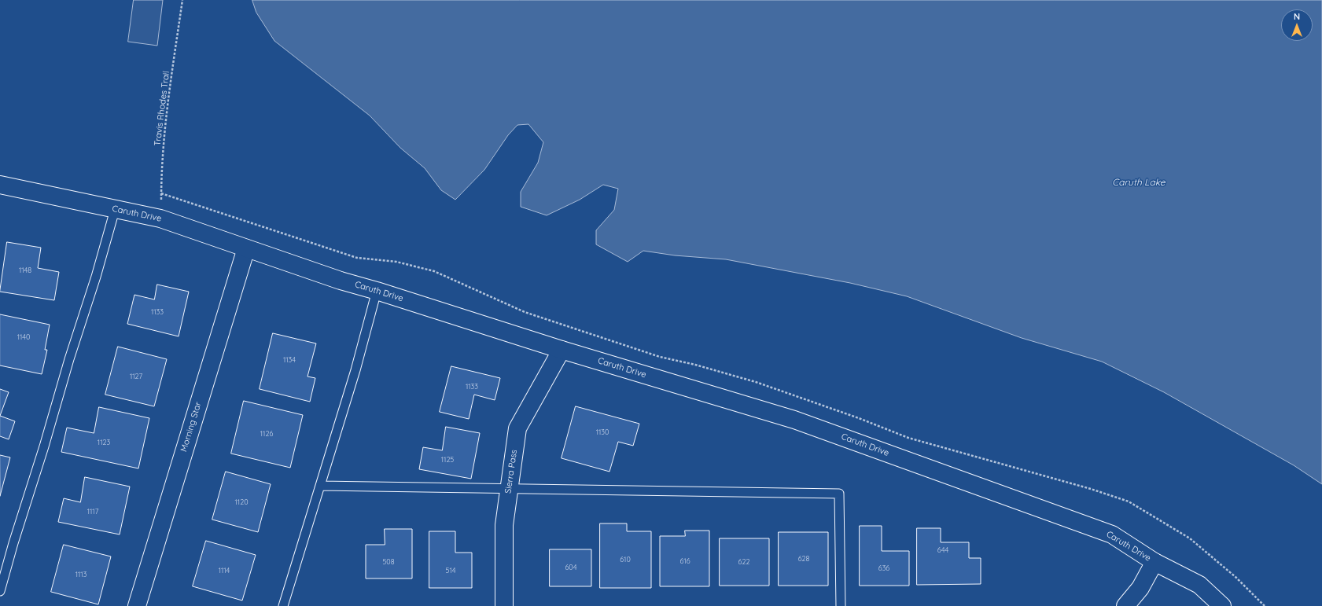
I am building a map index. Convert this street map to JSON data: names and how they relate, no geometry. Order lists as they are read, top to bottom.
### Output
{
  "streets": {
    "street": ["Caruth Drive", "Morning Star", "Sierra Pass"],
    "path": ["Travis Rhodes Trail"]
  },
  "crossings": [
    ["Travis Rhodes Trail", "Caruth Drive"],
    ["Caruth Drive", "Morning Star"],
    ["Caruth Drive", "Sierra Pass"]
  ],
  "water": ["Caruth Lake"],
  "house_numbers": [
    "1148",
    "1133",
    "1140",
    "1134",
    "1127",
    "1133",
    "1130",
    "1126",
    "1123",
    "1125",
    "1120",
    "1117",
    "644",
    "628",
    "610",
    "616",
    "508",
    "622",
    "604",
    "636",
    "1114",
    "514",
    "1113"
  ],
  "north": "top"
}
